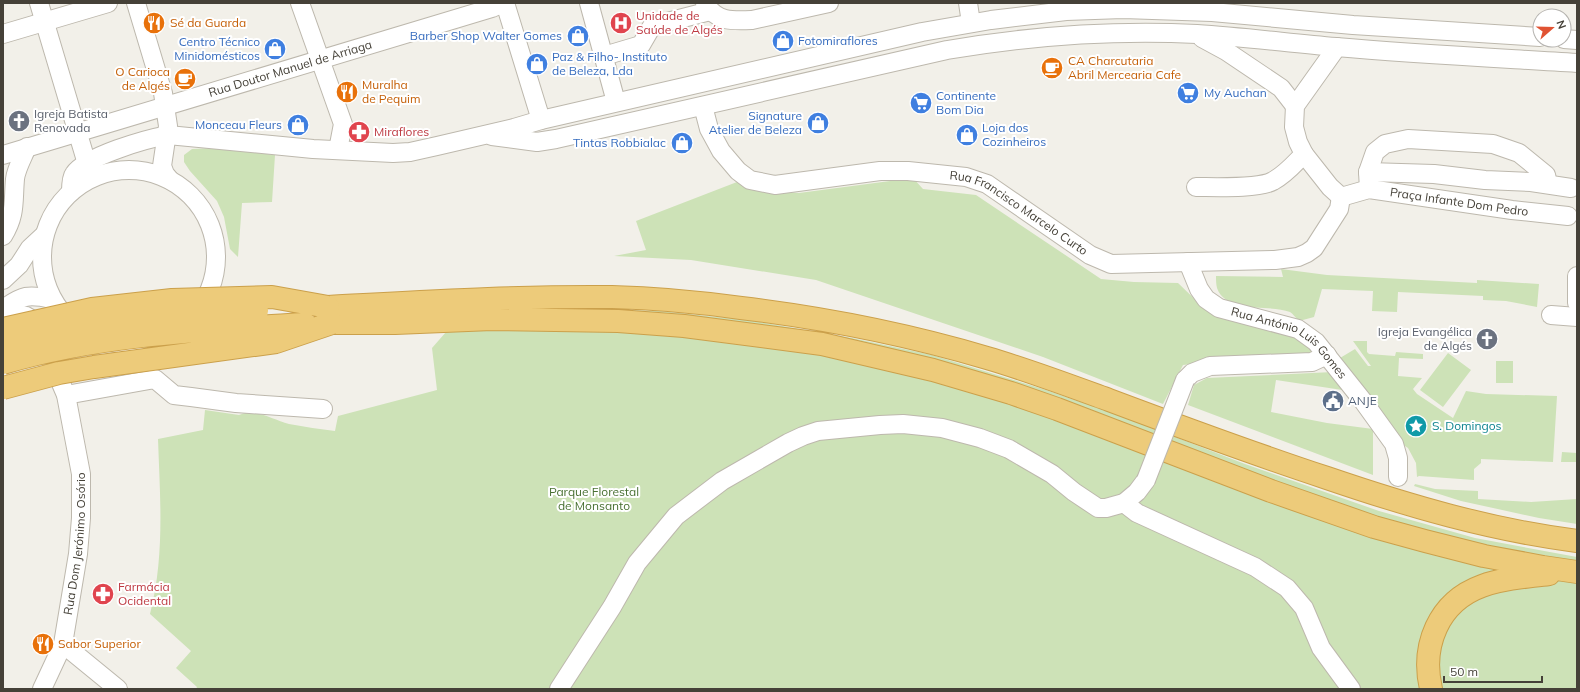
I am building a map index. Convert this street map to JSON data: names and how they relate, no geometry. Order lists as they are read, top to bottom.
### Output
{
  "streets": {
    "street": [
      "Rua Doutor Manuel de Arriaga",
      "Praça Infante Dom Pedro",
      "Rua Francisco Marcelo Curto",
      "Rua António Luis Gomes",
      "Rua Dom Jerónimo Osório"
    ]
  },
  "crossings": [
    ["Rua Francisco Marcelo Curto", "Rua António Luis Gomes"]
  ],
  "parks": ["Parque Florestal de Monsanto"],
  "places": {
    "restaurant": ["Sé da Guarda", "Muralha de Pequim", "Sabor Superior"],
    "hospital": ["Unidade de Saúde de Algés"],
    "shop": [
      "Barber Shop Walter Gomes",
      "Fotomiraflores",
      "Centro Técnico Minidomésticos",
      "Paz & Filho- Instituto de Beleza, Lda",
      "Signature Atelier de Beleza",
      "Monceau Fleurs",
      "Loja dos Cozinheiros",
      "Tintas Robbialac"
    ],
    "cafe": ["CA Charcutaria Abril Mercearia Cafe", "O Carioca de Algés"],
    "supermarket": ["My Auchan", "Continente Bom Dia"],
    "church": ["Igreja Batista Renovada", "Igreja Evangélica de Algés"],
    "pharmacy": ["Miraflores", "Farmácia Ocidental"],
    "public building": ["ANJE"],
    "place": ["S. Domingos"]
  },
  "scale_bar": "50 m",
  "north": "right"
}
